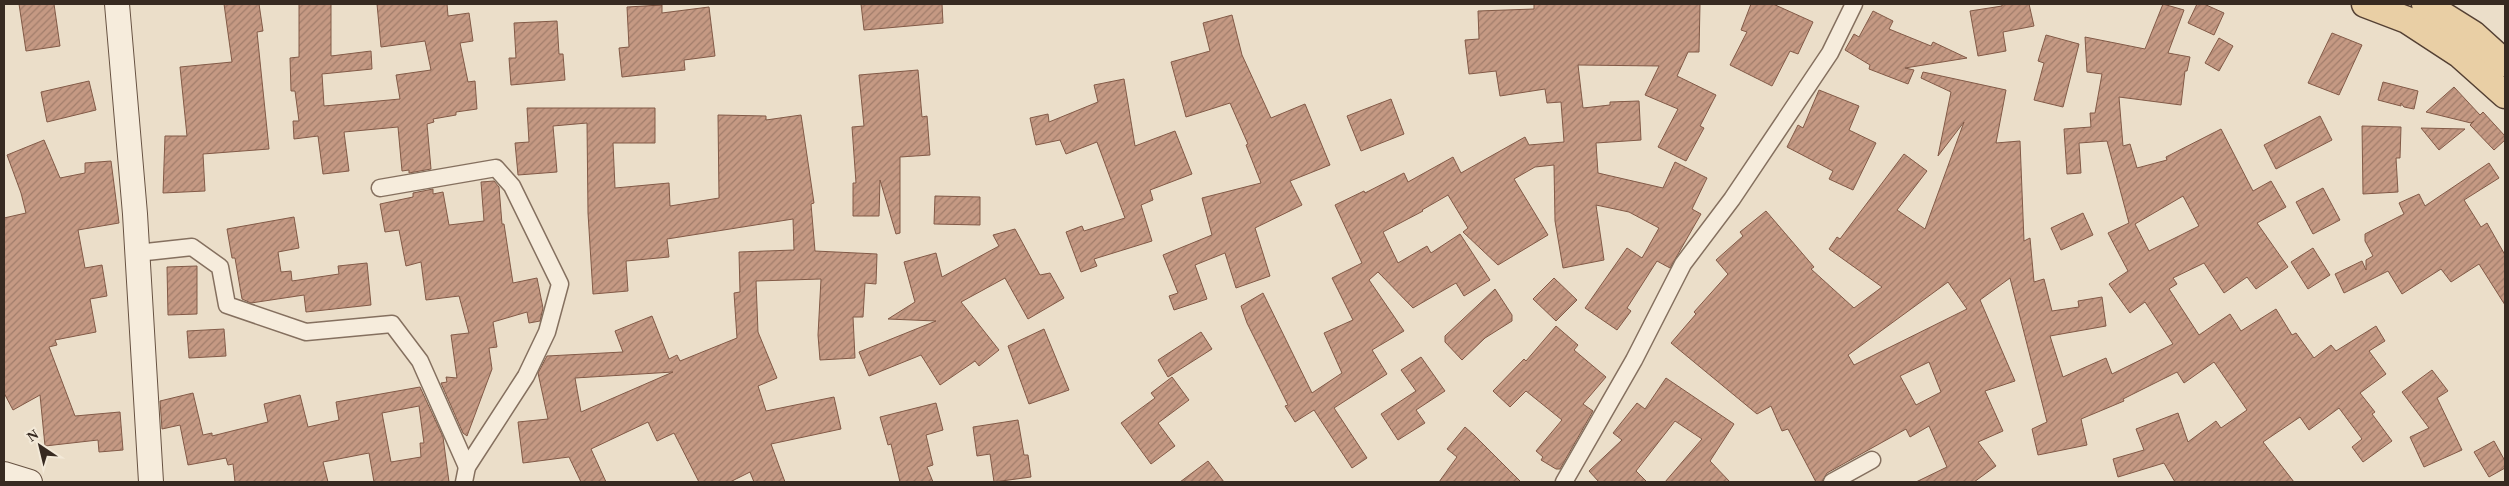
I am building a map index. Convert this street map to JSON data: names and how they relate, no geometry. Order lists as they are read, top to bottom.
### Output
{
  "north": "top left"
}
